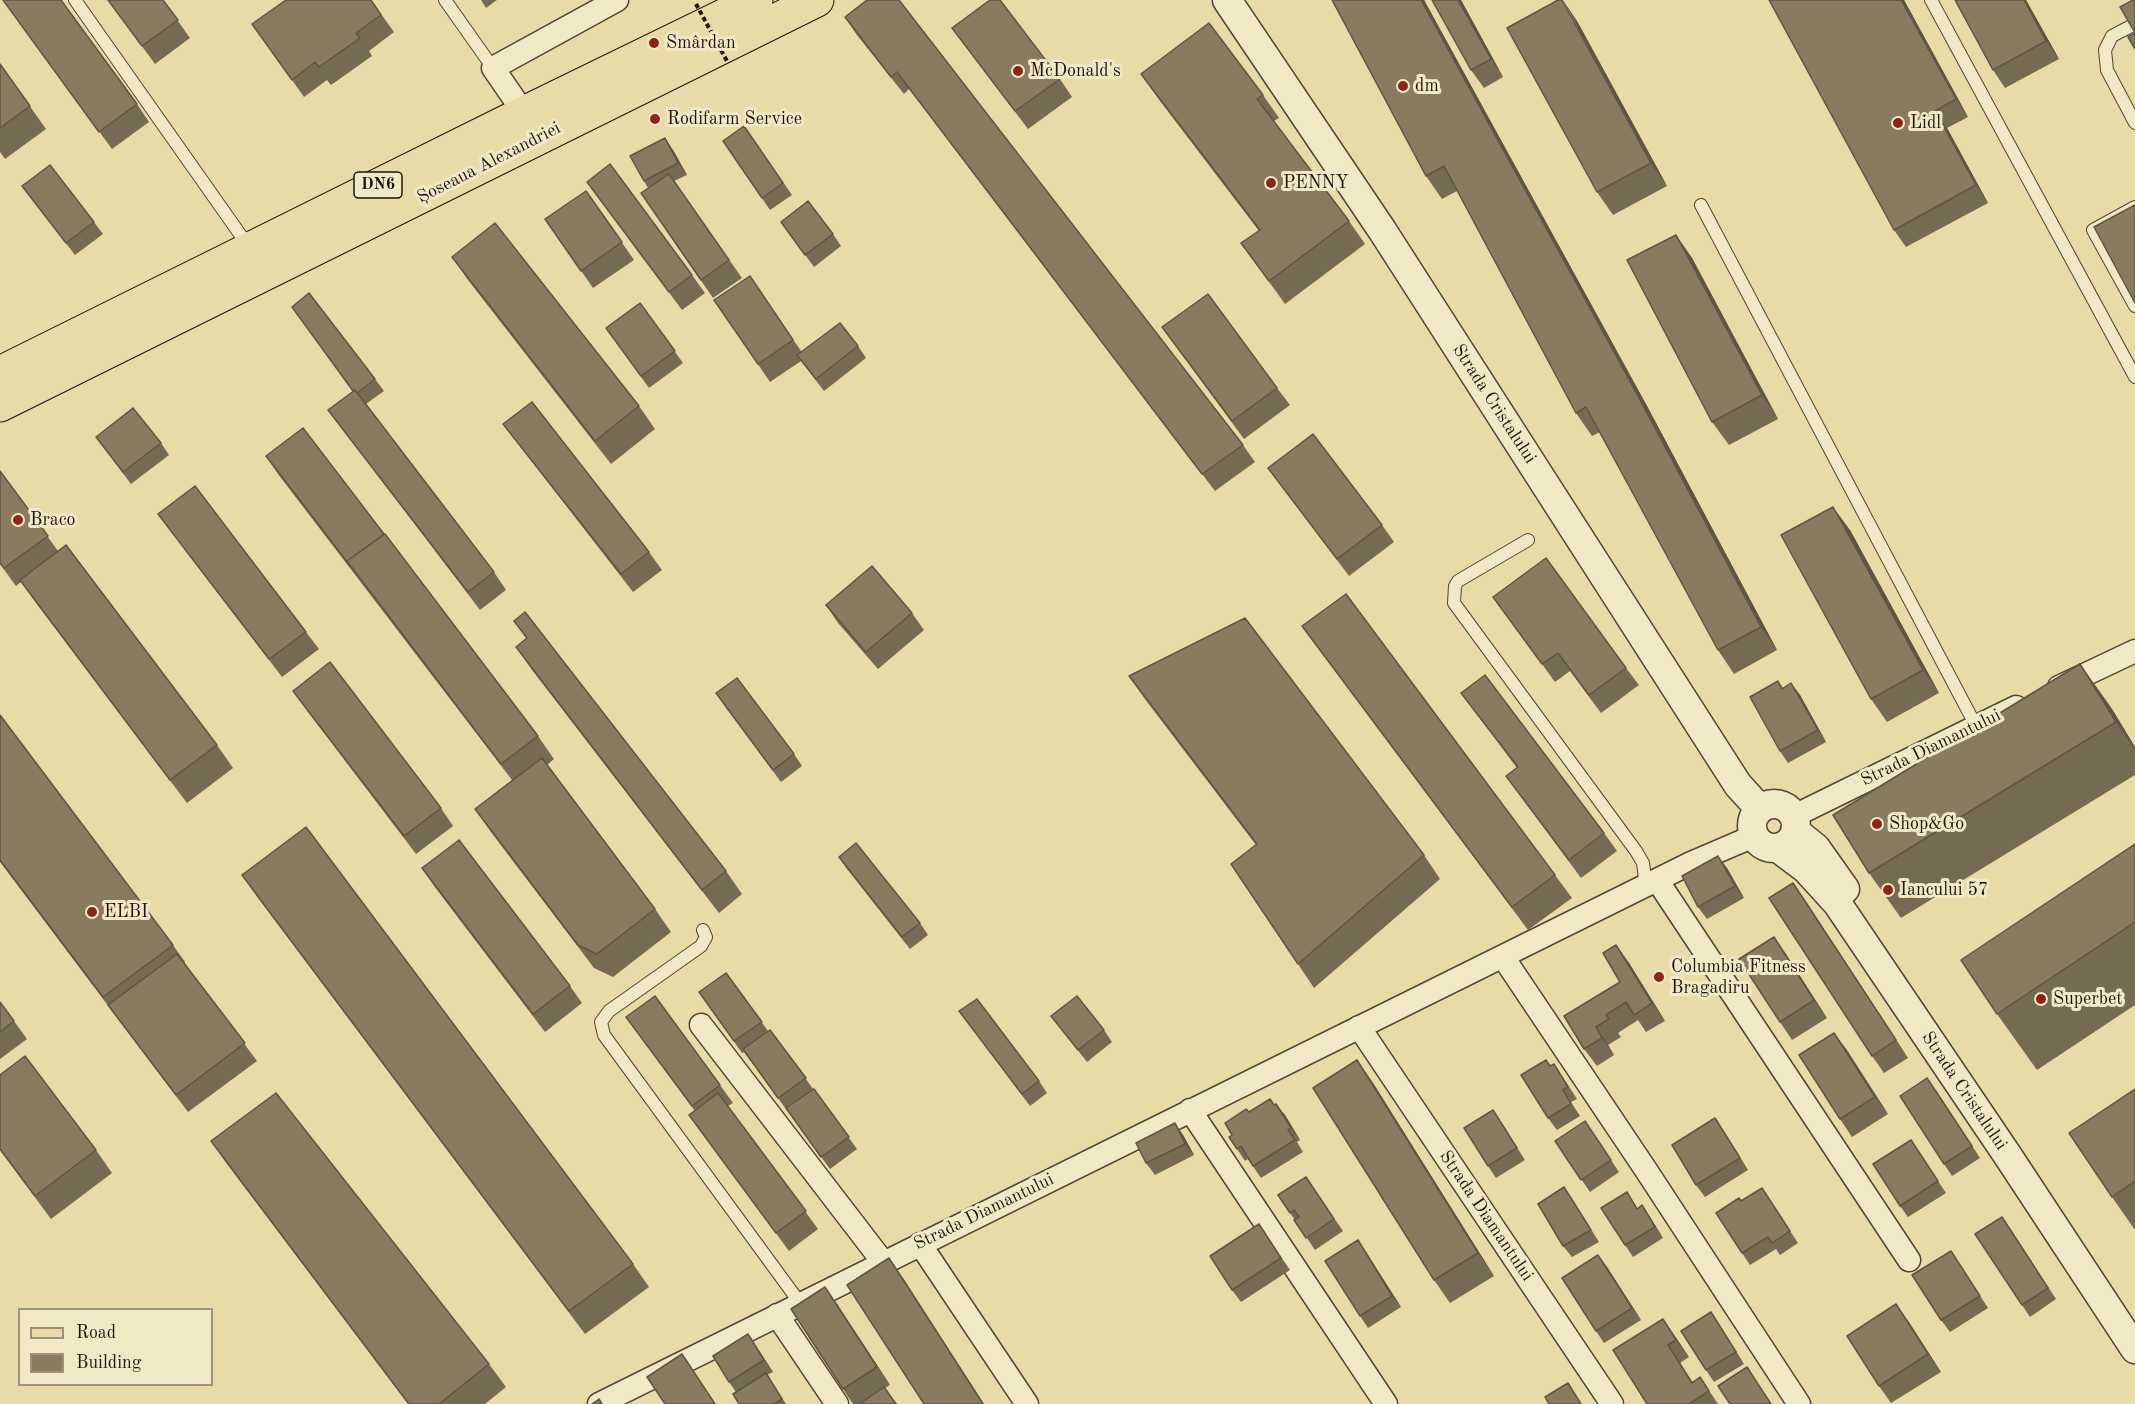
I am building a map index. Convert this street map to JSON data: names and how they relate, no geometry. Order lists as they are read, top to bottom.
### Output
{
  "streets": {
    "main road": ["Șoseaua Alexandriei", "DN6"],
    "street": ["Strada Cristalului", "Strada Diamantului"]
  },
  "crossings": [
    ["Strada Cristalului", "Strada Diamantului"]
  ],
  "places": [
    "Smârdan",
    "McDonald's",
    "dm",
    "Rodifarm Service",
    "Lidl",
    "PENNY",
    "Braco",
    "Shop&Go",
    "Iancului 57",
    "ELBI",
    "Columbia Fitness Bragadiru",
    "Superbet"
  ],
  "legend": ["Road", "Building"]
}
